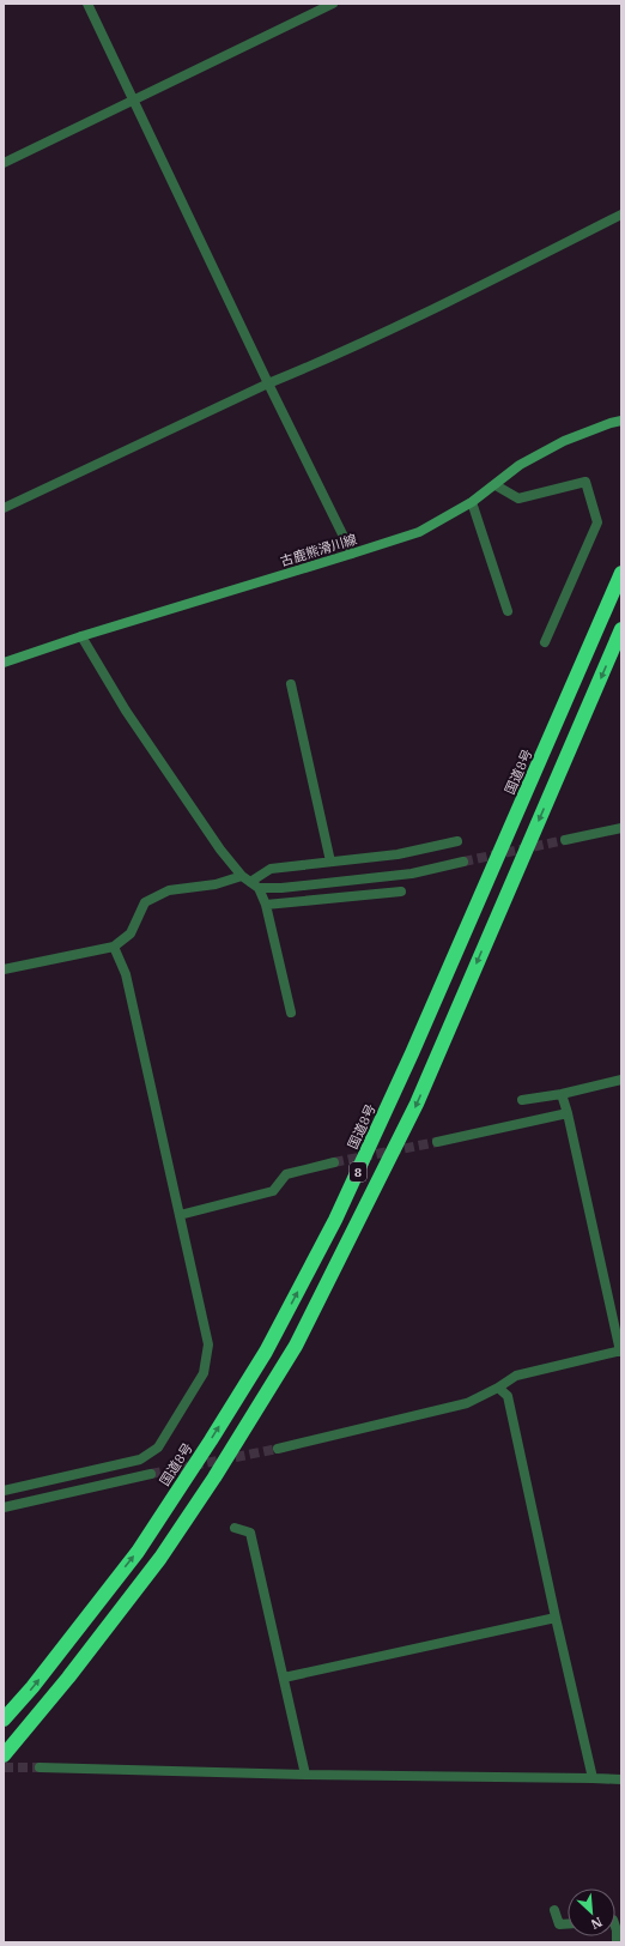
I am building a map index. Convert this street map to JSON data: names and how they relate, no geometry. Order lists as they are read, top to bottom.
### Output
{
  "streets": {
    "highway": ["国道8号", "8"],
    "main road": ["古鹿熊滑川線"]
  },
  "north": "bottom right"
}
